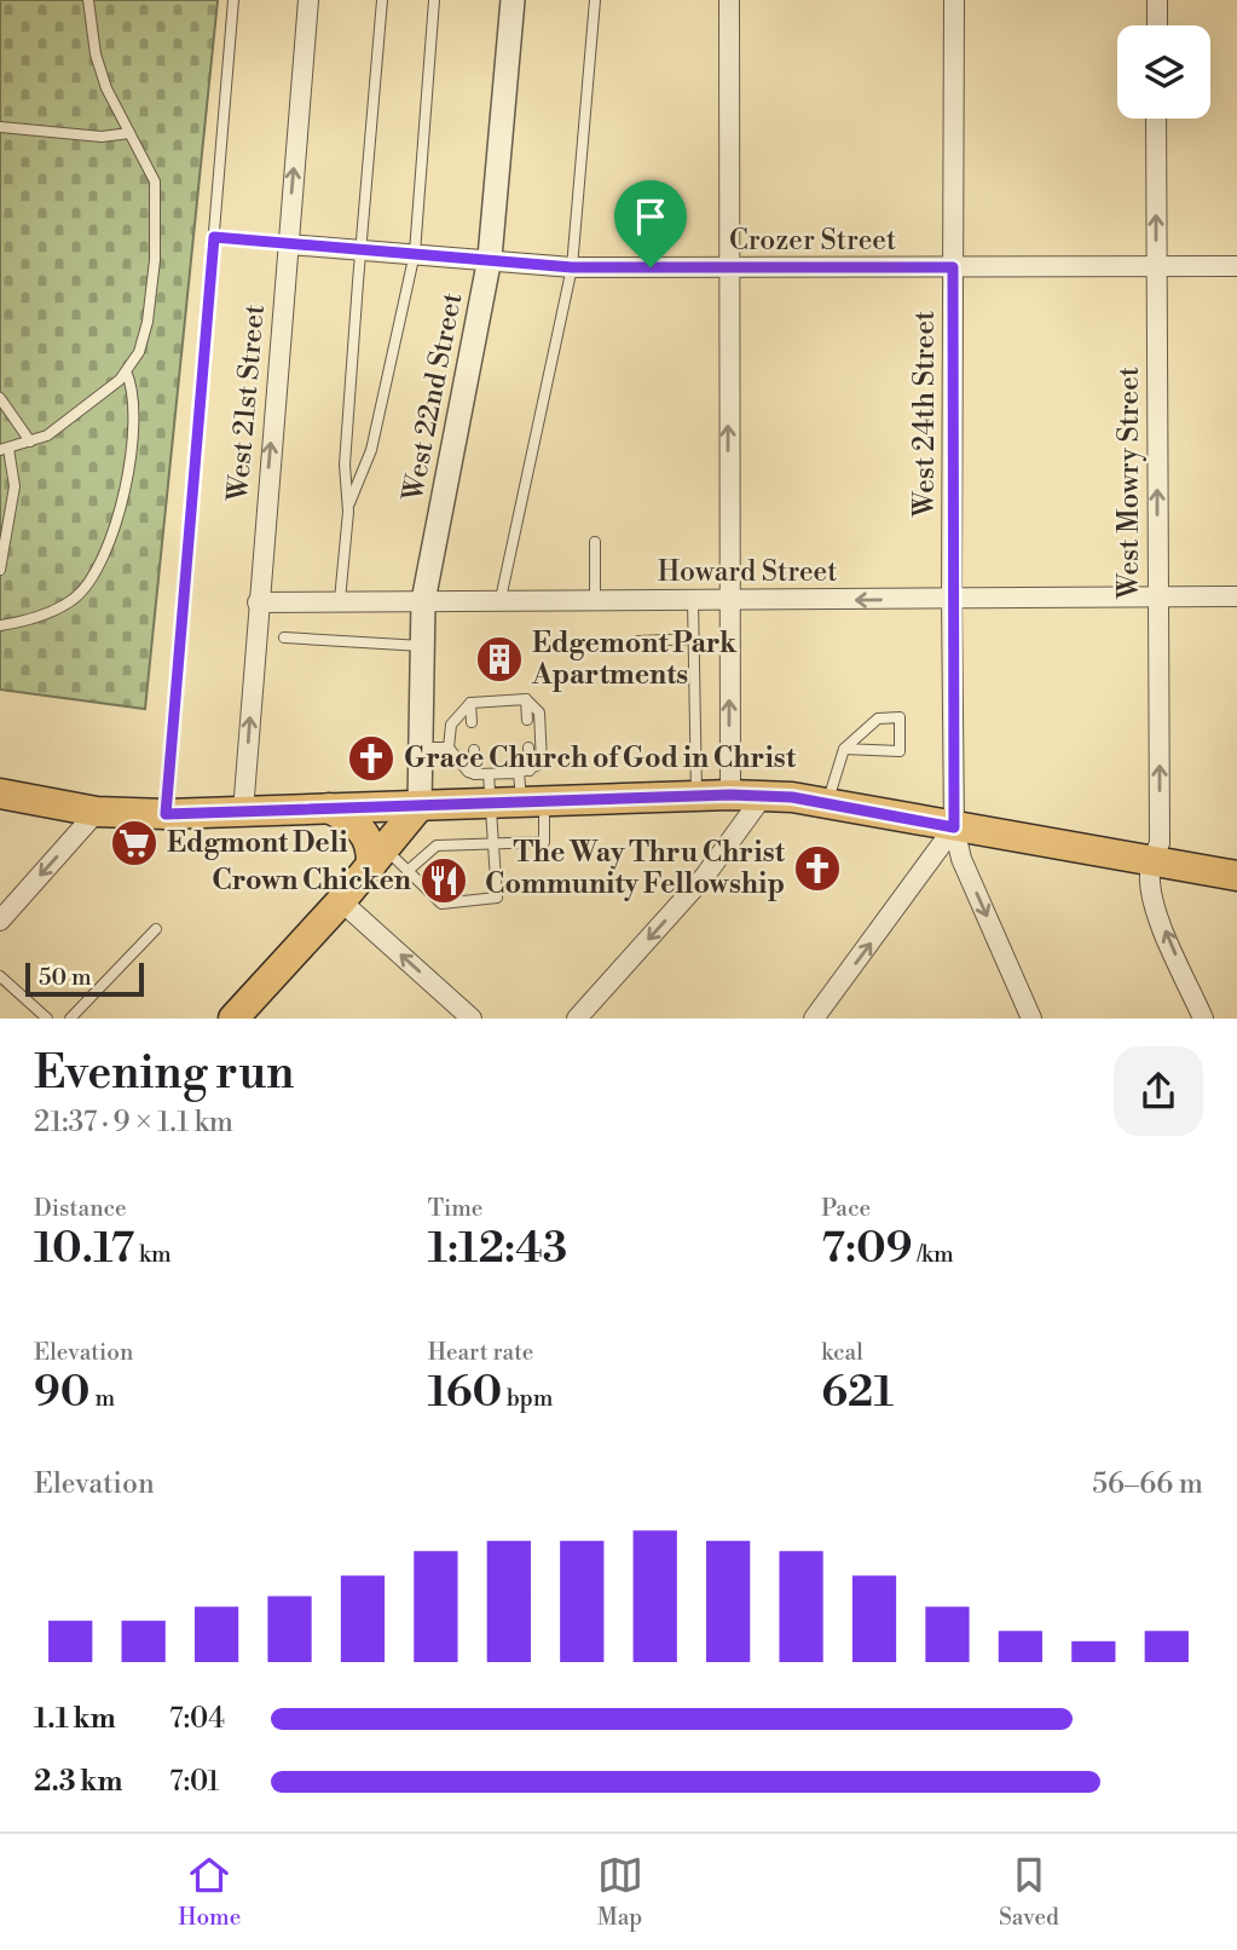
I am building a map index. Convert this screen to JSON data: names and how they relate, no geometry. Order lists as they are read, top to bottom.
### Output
{
  "streets": {
    "street": [
      "Crozer Street",
      "West 22nd Street",
      "West 21st Street",
      "West 24th Street",
      "West Mowry Street",
      "Howard Street"
    ]
  },
  "crossings": [
    ["Crozer Street", "West 22nd Street"],
    ["Crozer Street", "West 21st Street"],
    ["Crozer Street", "West 24th Street"],
    ["Crozer Street", "West Mowry Street"],
    ["West 22nd Street", "Howard Street"],
    ["West 21st Street", "Howard Street"],
    ["West 24th Street", "Howard Street"],
    ["West Mowry Street", "Howard Street"]
  ],
  "one_way": ["West 21st Street", "West Mowry Street"],
  "places": {
    "building": ["Edgemont Park Apartments"],
    "church": ["Grace Church of God in Christ", "The Way Thru Christ Community Fellowship"],
    "supermarket": ["Edgmont Deli"],
    "restaurant": ["Crown Chicken"]
  },
  "scale_bar": "50 m",
  "page": {
    "scale": "50 m",
    "heading": ["Evening run", "21:37 · 9 × 1.1 km"],
    "stats": [
      ["Distance", "10.17 km"],
      ["Time", "1:12:43"],
      ["Pace", "7:09 /km"],
      ["Elevation", "90 m"],
      ["Heart rate", "160 bpm"],
      ["kcal", "621"]
    ],
    "chart": ["Elevation", "56–66 m"],
    "list": [
      {
        "name": "1.1 km",
        "note": "7:04"
      },
      {
        "name": "2.3 km",
        "note": "7:01"
      }
    ],
    "tabs": ["Home", "Map", "Saved"]
  }
}
